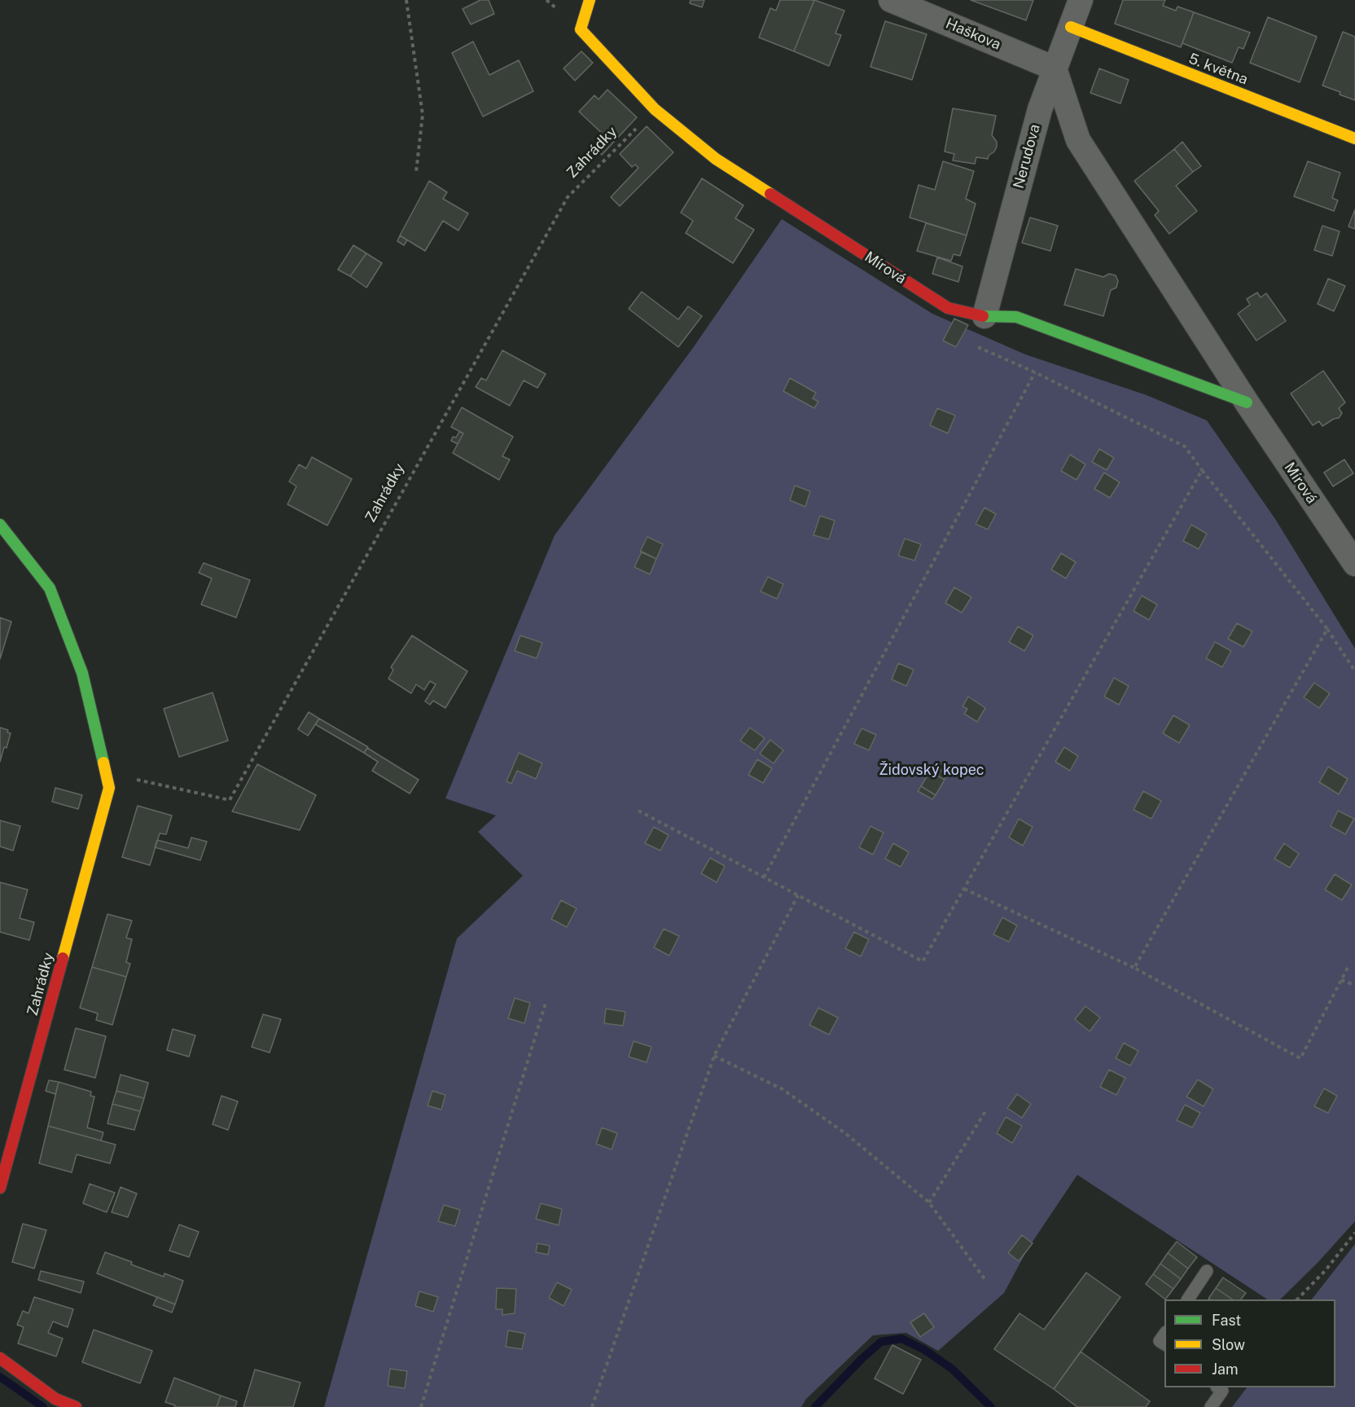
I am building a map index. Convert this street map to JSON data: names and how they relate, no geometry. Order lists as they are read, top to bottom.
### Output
{
  "streets": {
    "street": [
      "Haškova",
      "5. května",
      "Zahrádky",
      "Nerudova",
      "Mírová"
    ]
  },
  "crossings": [
    ["Haškova", "Nerudova"],
    ["Haškova", "Mírová"],
    ["5. května", "Nerudova"],
    ["Zahrádky", "Mírová"],
    ["Nerudova", "Mírová"]
  ],
  "parks": ["Židovský kopec"],
  "legend": ["Fast", "Slow", "Jam"]
}
